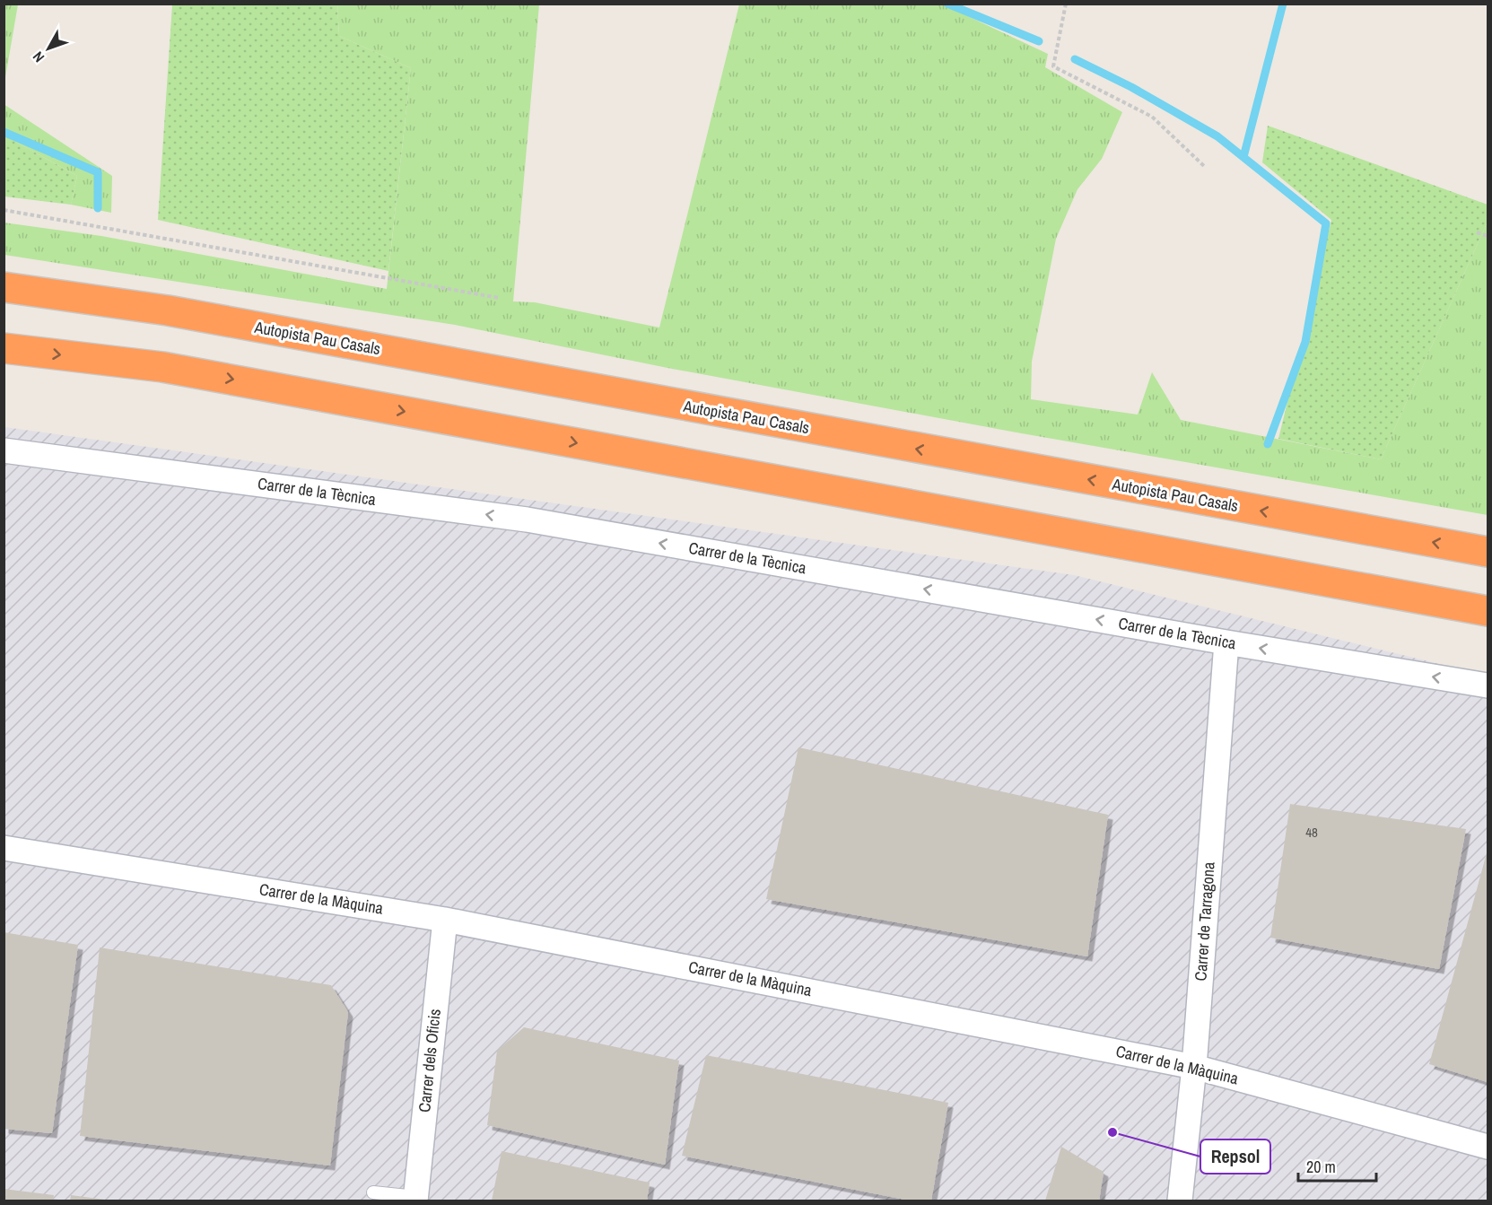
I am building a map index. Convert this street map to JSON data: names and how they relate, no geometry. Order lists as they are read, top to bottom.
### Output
{
  "streets": {
    "highway": ["Autopista Pau Casals"],
    "street": [
      "Carrer de la Tècnica",
      "Carrer de la Màquina",
      "Carrer de Tarragona",
      "Carrer dels Oficis"
    ]
  },
  "crossings": [
    ["Carrer de la Tècnica", "Carrer de Tarragona"],
    ["Carrer de la Màquina", "Carrer de Tarragona"],
    ["Carrer de la Màquina", "Carrer dels Oficis"]
  ],
  "one_way": ["Carrer de la Tècnica"],
  "places": ["Repsol"],
  "house_numbers": ["48"],
  "scale_bar": "20 m",
  "north": "bottom left"
}
